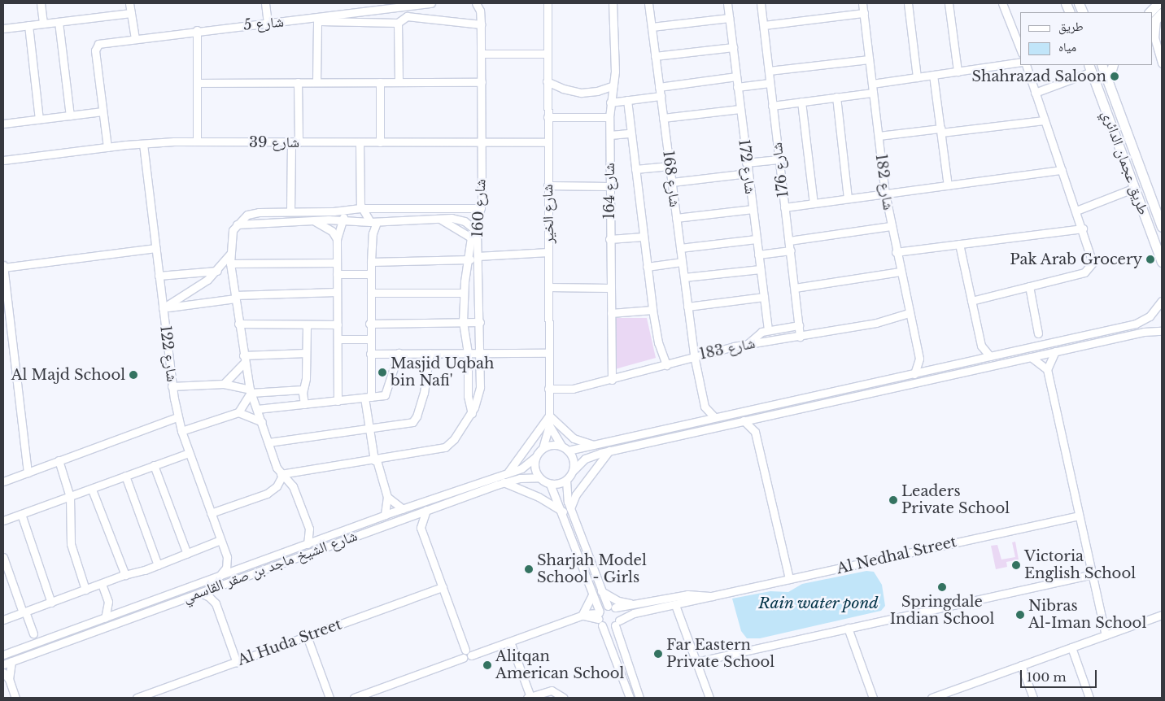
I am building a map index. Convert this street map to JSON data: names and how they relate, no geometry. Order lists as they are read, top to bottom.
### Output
{
  "streets": {
    "main road": ["طريق عجمان الدائري"],
    "street": [
      "شارع 5",
      "شارع 39",
      "شارع 172",
      "شارع 176",
      "شارع 168",
      "شارع 182",
      "شارع 164",
      "شارع 160",
      "شارع الخير",
      "شارع 183",
      "شارع 122",
      "Al Nedhal Street",
      "شارع الشيخ ماجد بن صقر القاسمي",
      "Al Huda Street"
    ]
  },
  "crossings": [
    ["شارع 39", "شارع 160"],
    ["شارع 39", "شارع الخير"],
    ["شارع 39", "شارع 122"],
    ["شارع 176", "شارع 183"],
    ["شارع 168", "شارع 183"],
    ["شارع 182", "شارع 183"],
    ["شارع 164", "شارع 183"],
    ["شارع الخير", "شارع 183"],
    ["شارع الخير", "شارع الشيخ ماجد بن صقر القاسمي"]
  ],
  "water": ["Rain water pond"],
  "places": [
    "Shahrazad Saloon",
    "Pak Arab Grocery",
    "Masjid Uqbah bin Nafi'",
    "Al Majd School",
    "Leaders Private School",
    "Victoria English School",
    "Sharjah Model School - Girls",
    "Springdale Indian School",
    "Nibras Al-Iman School",
    "Far Eastern Private School",
    "Alitqan American School"
  ],
  "legend": ["طريق", "مياه"],
  "scale_bar": "100 m"
}
